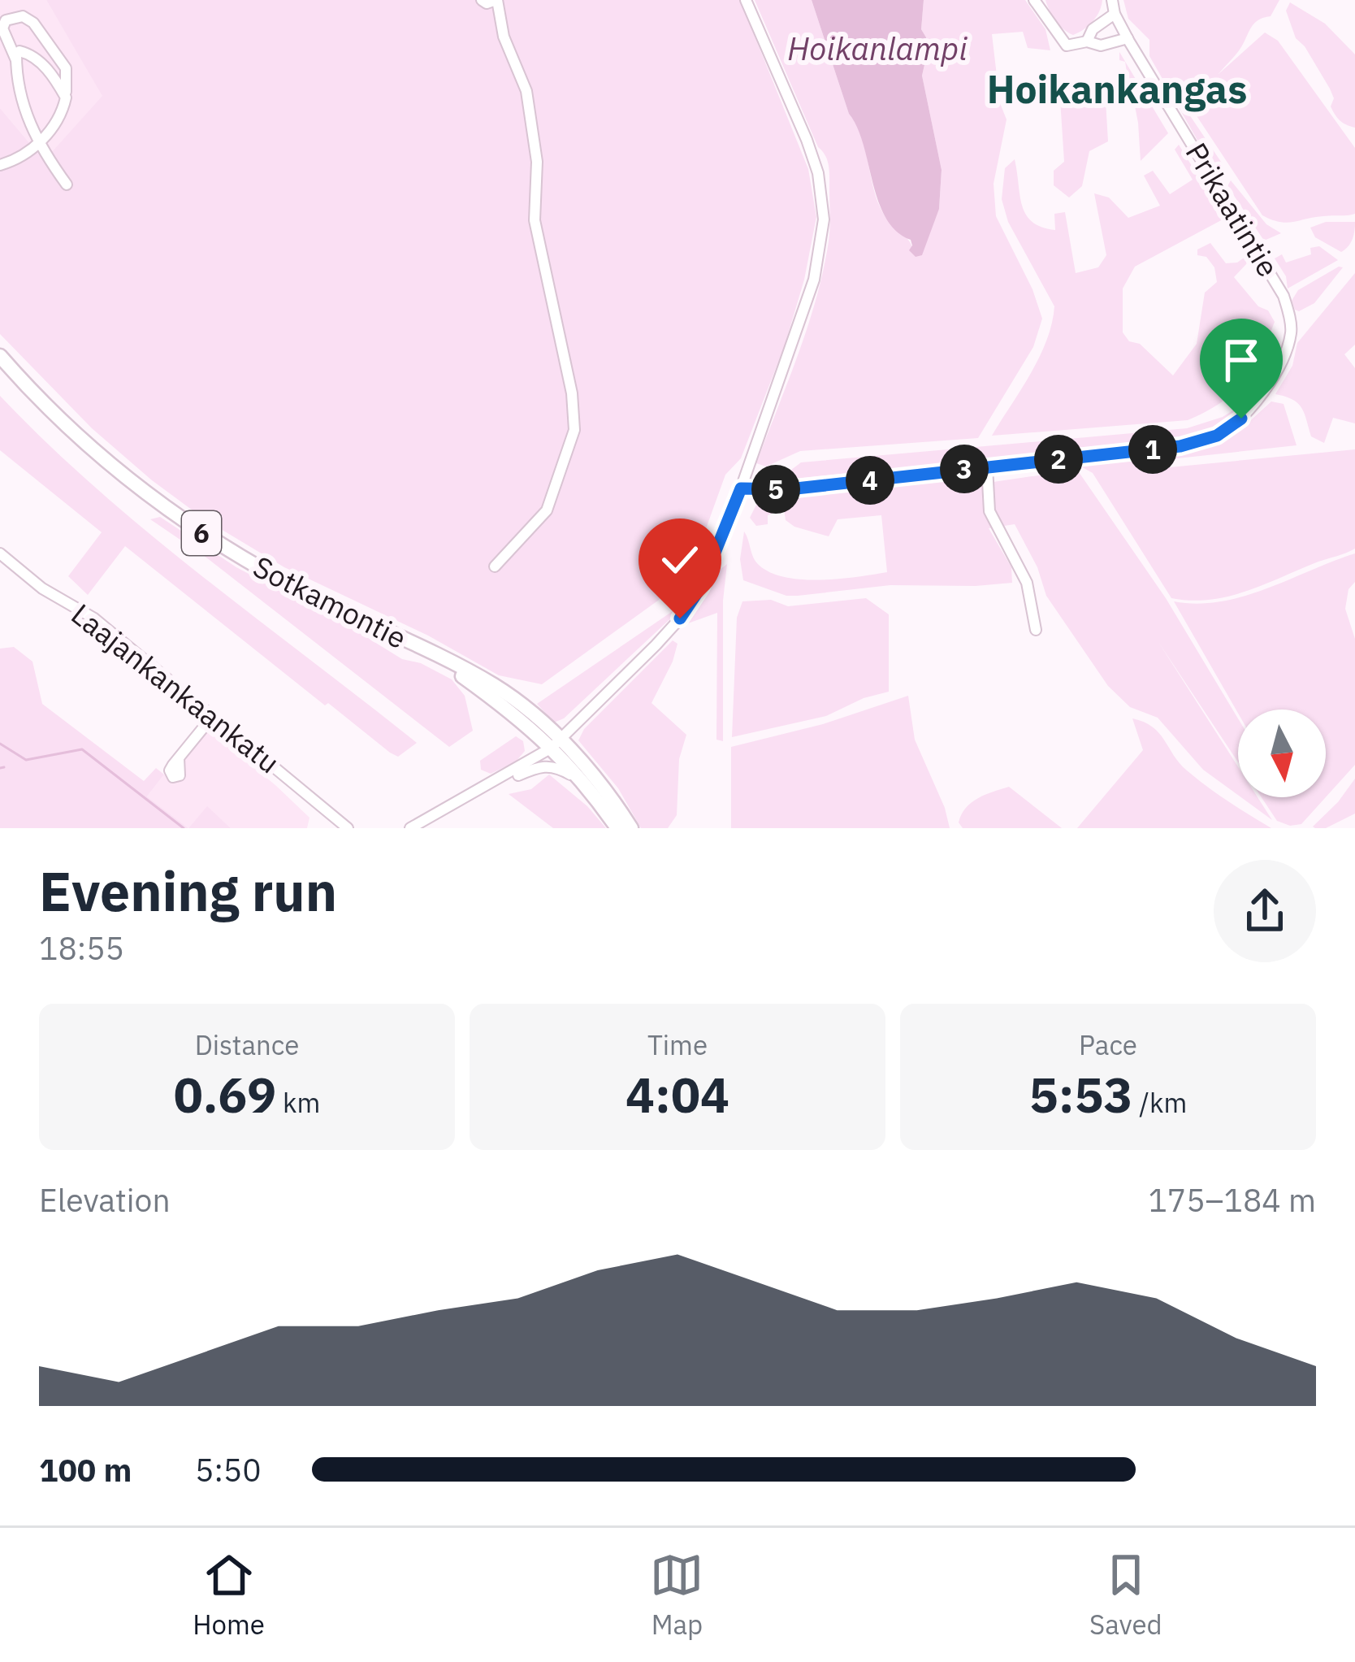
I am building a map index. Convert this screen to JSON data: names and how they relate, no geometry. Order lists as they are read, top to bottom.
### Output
{
  "streets": {
    "highway": ["6", "Sotkamontie"],
    "street": ["Prikaatintie", "Laajankankaankatu"]
  },
  "districts": ["Hoikankangas"],
  "water": ["Hoikanlampi"],
  "north": "bottom",
  "page": {
    "pins": [
      "1",
      "2",
      "3",
      "4",
      "5"
    ],
    "heading": ["Evening run", "18:55"],
    "stats": [
      ["Distance", "0.69 km"],
      ["Time", "4:04"],
      ["Pace", "5:53 /km"]
    ],
    "chart": ["Elevation", "175–184 m"],
    "list": [
      {
        "name": "100 m",
        "note": "5:50"
      }
    ],
    "tabs": ["Home", "Map", "Saved"]
  }
}
